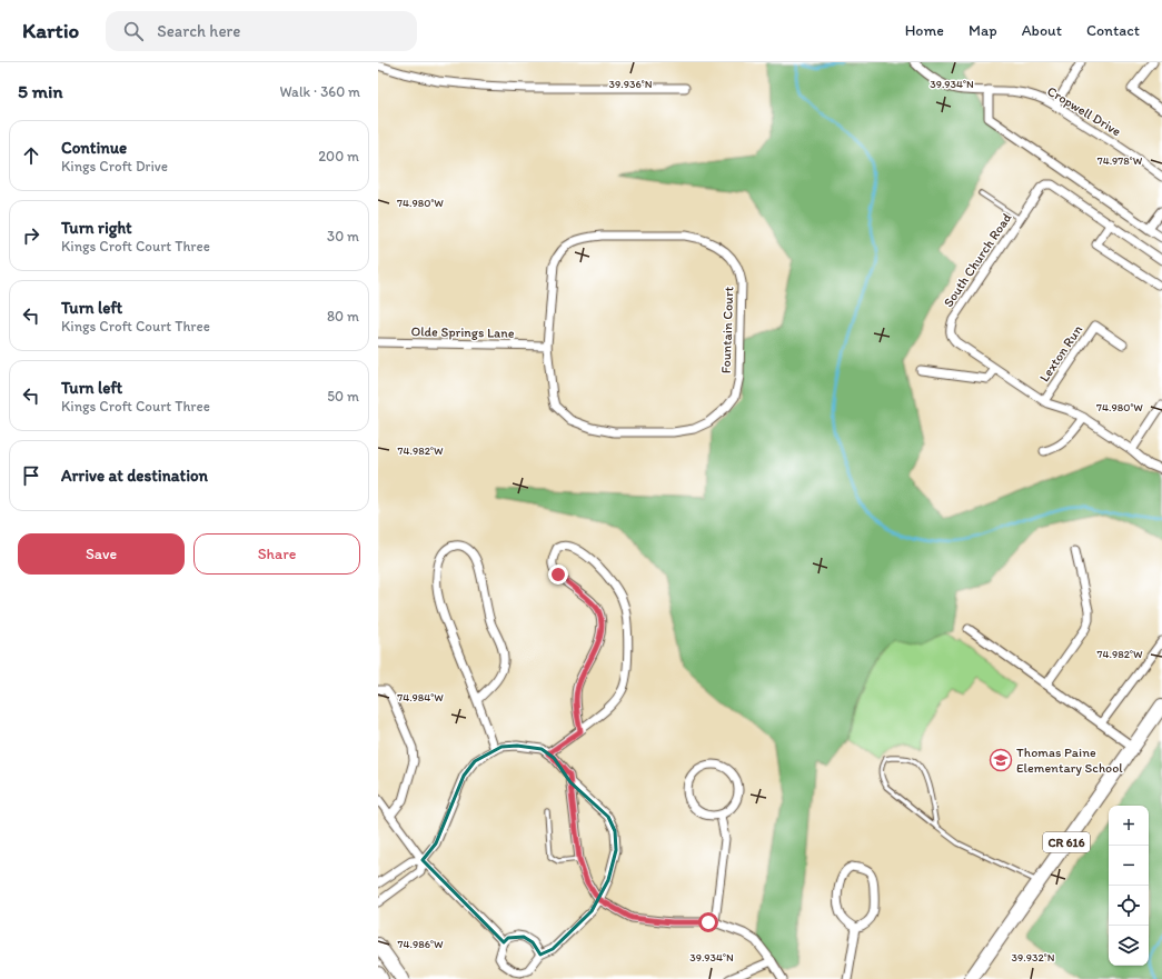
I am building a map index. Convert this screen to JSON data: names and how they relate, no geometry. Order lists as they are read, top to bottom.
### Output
{
  "streets": {
    "main road": ["CR 616"],
    "street": [
      "Cropwell Drive",
      "South Church Road",
      "Fountain Court",
      "Olde Springs Lane",
      "Lexton Run"
    ]
  },
  "crossings": [
    ["South Church Road", "Lexton Run"],
    ["Fountain Court", "Olde Springs Lane"]
  ],
  "places": {
    "school or university": ["Thomas Paine Elementary School"]
  },
  "page": {
    "header": "Kartio",
    "search": "Search here",
    "nav": [
      "Home",
      "Map",
      "About",
      "Contact"
    ],
    "heading": ["5 min", "Walk · 360 m"],
    "list": [
      ["Continue", "Kings Croft Drive", "200 m"],
      ["Turn right", "Kings Croft Court Three", "30 m"],
      ["Turn left", "Kings Croft Court Three", "80 m"],
      ["Turn left", "Kings Croft Court Three", "50 m"],
      "Arrive at destination"
    ],
    "buttons": ["Save", "Share"],
    "map_buttons": ["+", "−"]
  },
  "coordinates": [
    "39.936°N",
    "39.934°N",
    "74.978°W",
    "74.980°W",
    "74.982°W",
    "74.984°W",
    "74.986°W",
    "39.932°N"
  ]
}
